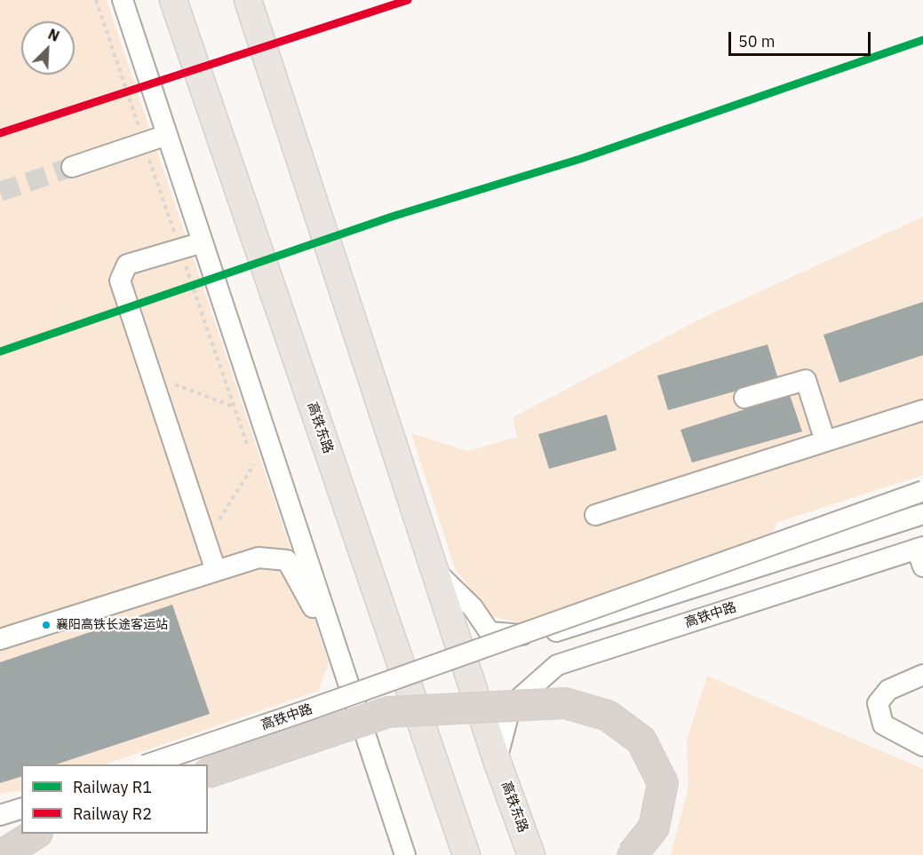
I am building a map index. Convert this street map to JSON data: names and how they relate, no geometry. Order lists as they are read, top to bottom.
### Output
{
  "streets": {
    "highway": ["高铁中路"],
    "main road": ["高铁东路"]
  },
  "crossings": [
    ["高铁东路", "高铁中路"]
  ],
  "places": ["襄阳高铁长途客运站"],
  "lines": ["rail line R2", "rail line R1"],
  "legend": ["Railway R1", "Railway R2"],
  "scale_bar": "50 m",
  "north": "top right"
}
